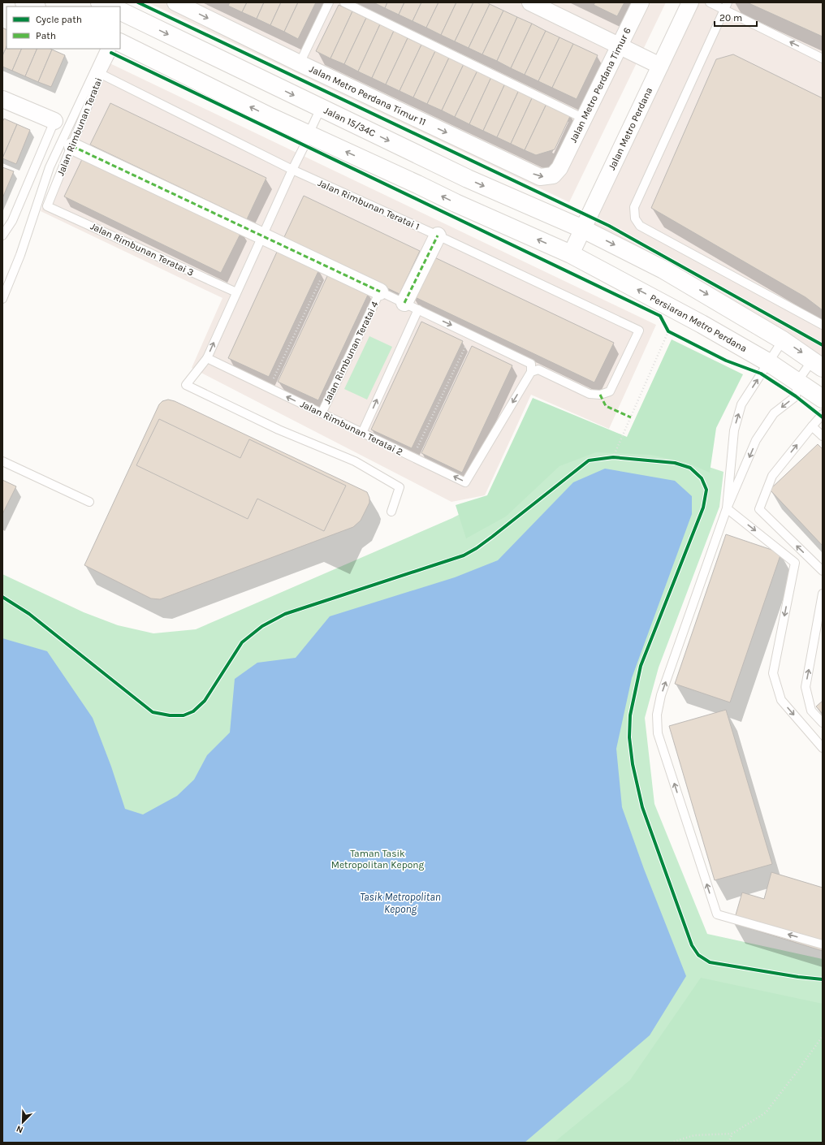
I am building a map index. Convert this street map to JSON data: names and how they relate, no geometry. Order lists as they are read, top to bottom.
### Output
{
  "streets": {
    "street": [
      "Jalan Metro Perdana Timur 6",
      "Jalan Metro Perdana Timur 11",
      "Jalan 15/34C",
      "Jalan Metro Perdana",
      "Persiaran Metro Perdana"
    ],
    "lane": [
      "Jalan Rimbunan Teratai",
      "Jalan Rimbunan Teratai 1",
      "Jalan Rimbunan Teratai 3",
      "Jalan Rimbunan Teratai 4",
      "Jalan Rimbunan Teratai 2"
    ]
  },
  "crossings": [
    ["Jalan Metro Perdana Timur 6", "Jalan Metro Perdana Timur 11"],
    ["Jalan 15/34C", "Jalan Metro Perdana"],
    ["Jalan Rimbunan Teratai", "Jalan Rimbunan Teratai 1"],
    ["Jalan Rimbunan Teratai", "Jalan Rimbunan Teratai 3"],
    ["Jalan Metro Perdana", "Persiaran Metro Perdana"],
    ["Jalan Rimbunan Teratai 1", "Jalan Rimbunan Teratai 2"],
    ["Jalan Rimbunan Teratai 4", "Jalan Rimbunan Teratai 2"]
  ],
  "water": ["Tasik Metropolitan Kepong"],
  "parks": ["Taman Tasik Metropolitan Kepong"],
  "legend": ["Cycle path", "Path"],
  "scale_bar": "20 m",
  "north": "bottom left"
}
